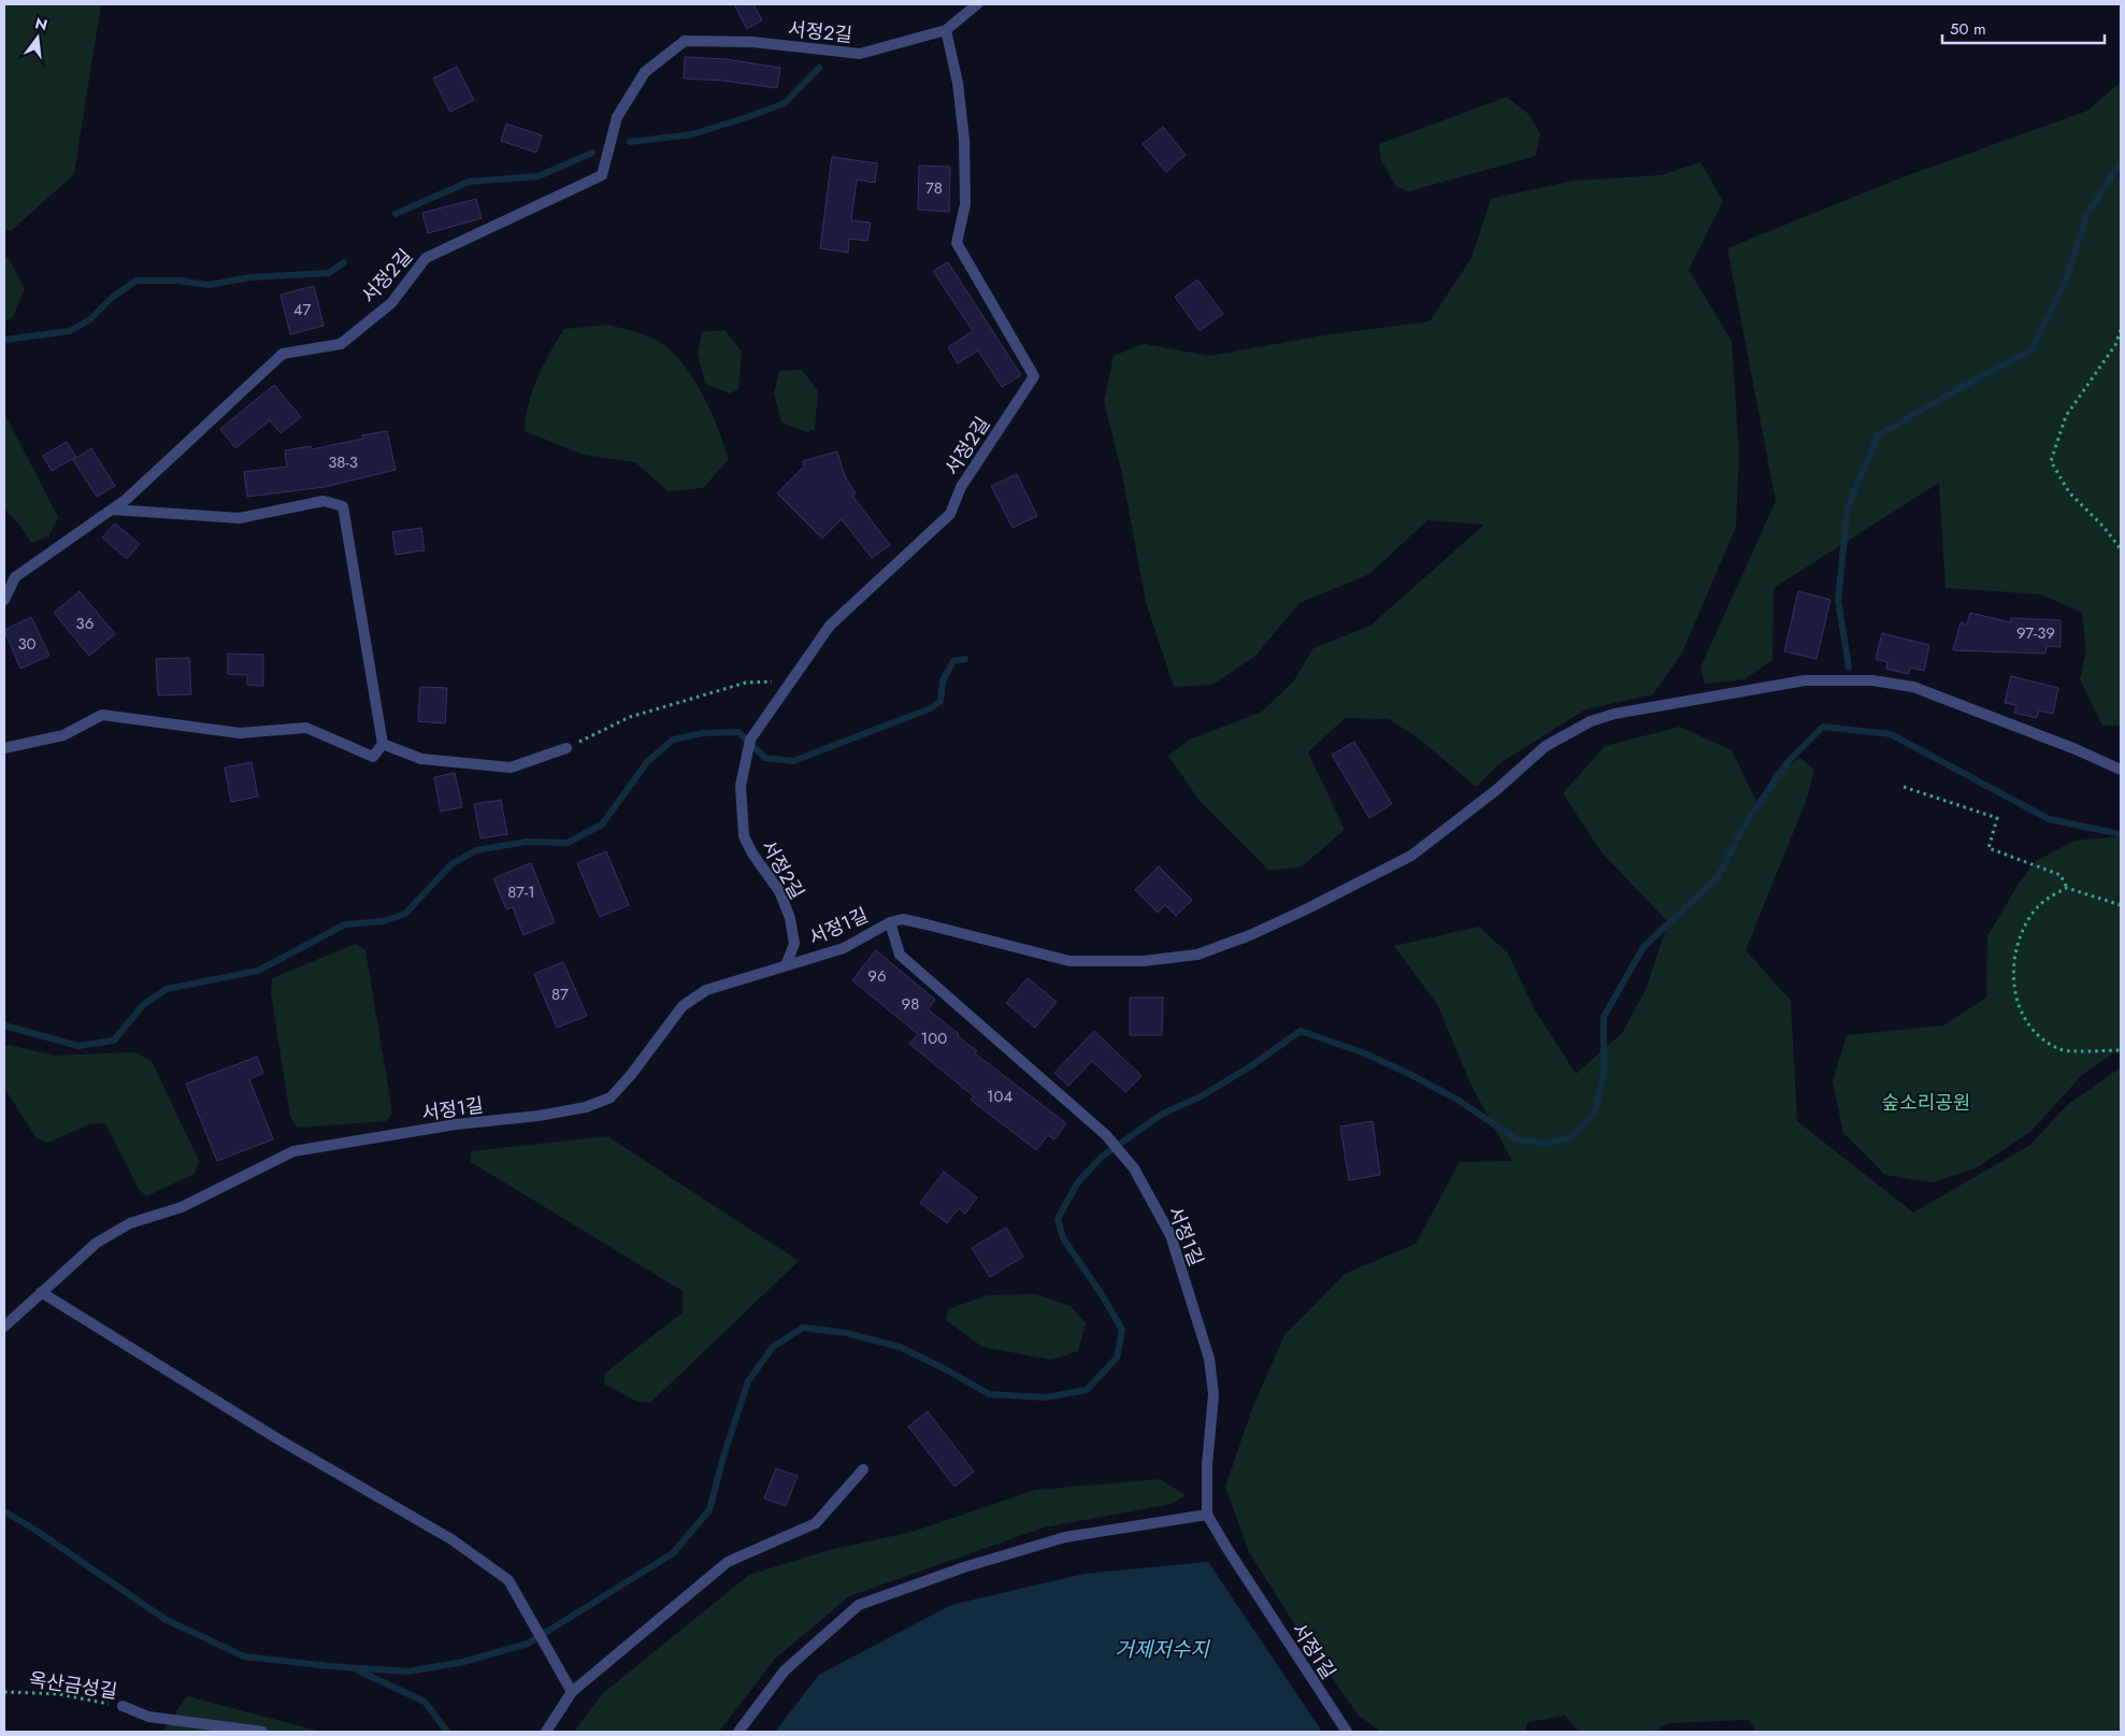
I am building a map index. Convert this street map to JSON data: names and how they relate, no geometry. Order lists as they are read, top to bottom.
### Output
{
  "streets": {
    "street": ["서정2길", "서정1길"],
    "path": ["옥산금성길"]
  },
  "crossings": [
    ["서정2길", "서정1길"]
  ],
  "water": ["거제저수지"],
  "parks": ["숲소리공원"],
  "house_numbers": [
    "78",
    "47",
    "38-3",
    "36",
    "97-39",
    "30",
    "87-1",
    "96",
    "87",
    "98",
    "100",
    "104"
  ],
  "scale_bar": "50 m",
  "north": "top"
}
